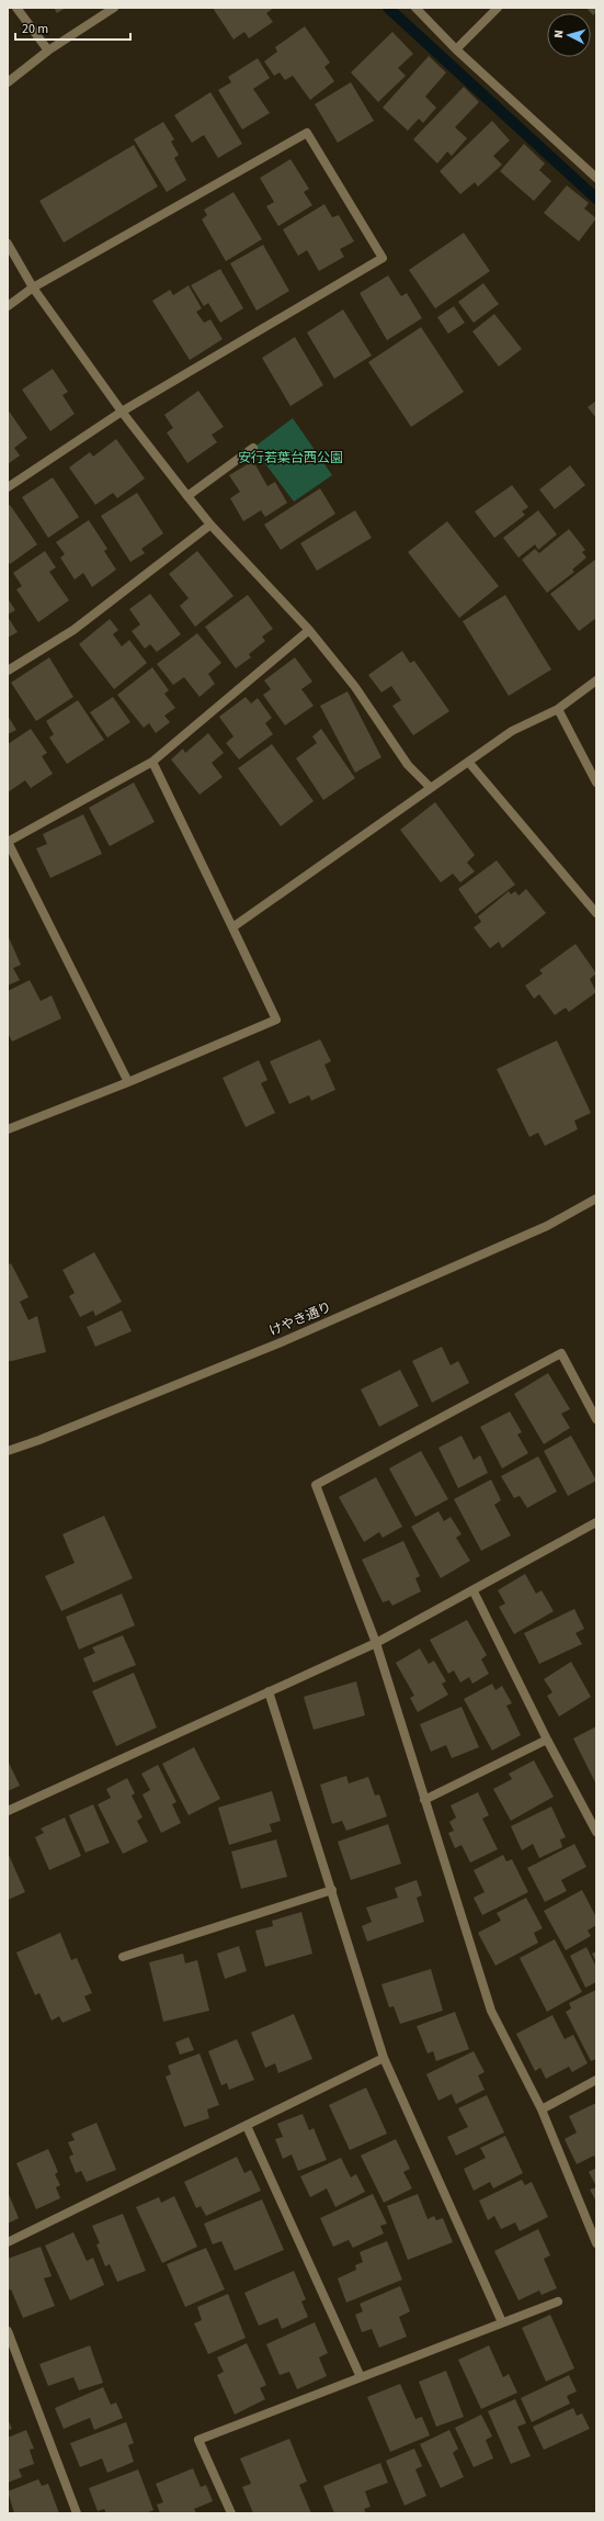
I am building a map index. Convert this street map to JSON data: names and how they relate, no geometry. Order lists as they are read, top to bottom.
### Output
{
  "streets": {
    "street": ["けやき通り"]
  },
  "parks": ["安行若葉台西公園"],
  "scale_bar": "20 m",
  "north": "left"
}
